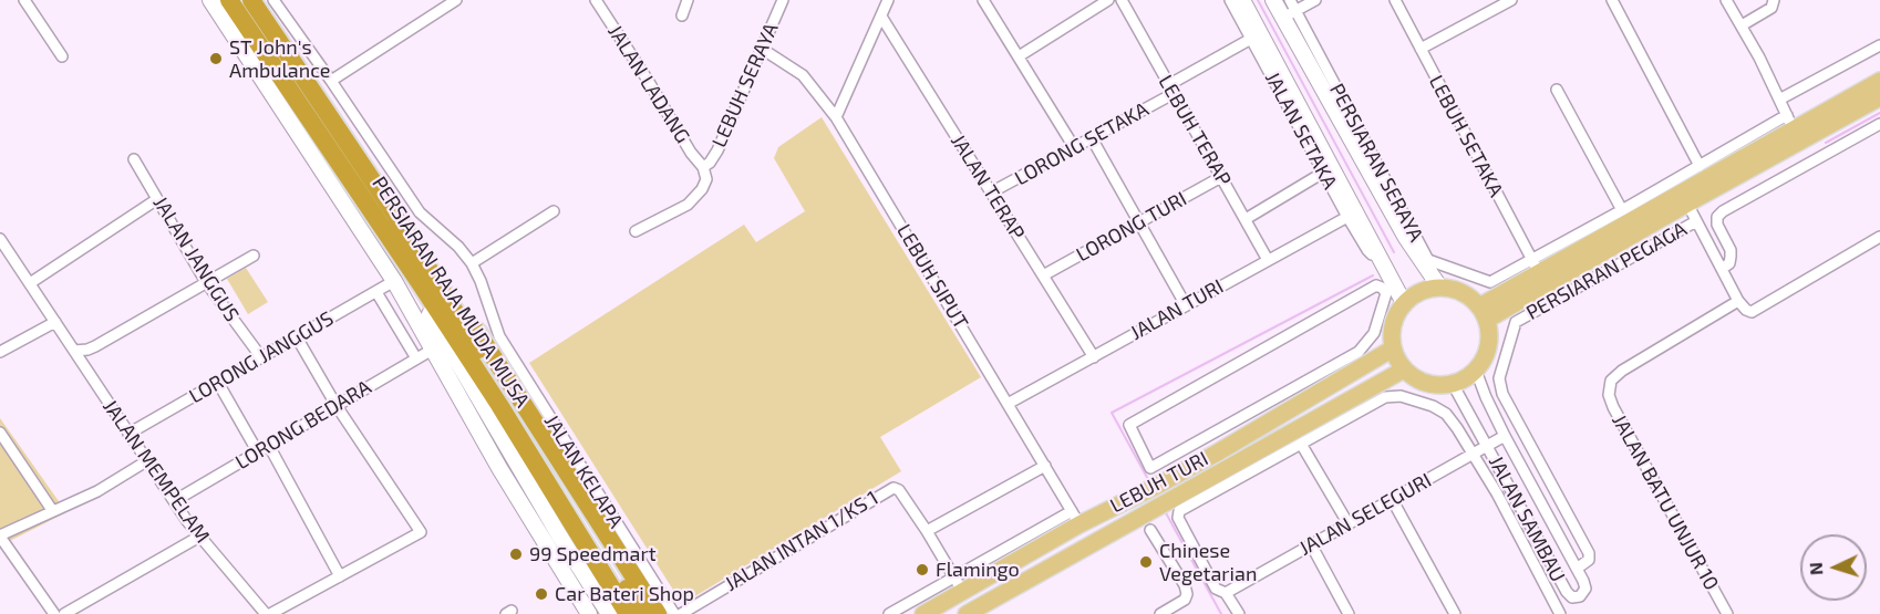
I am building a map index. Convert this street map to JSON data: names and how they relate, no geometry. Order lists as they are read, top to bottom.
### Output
{
  "streets": {
    "highway": ["PERSIARAN RAJA MUDA MUSA"],
    "main road": ["PERSIARAN SERAYA", "PERSIARAN PEGAGA", "LEBUH TURI"],
    "street": [
      "JALAN LADANG",
      "LEBUH SERAYA",
      "LEBUH TERAP",
      "JALAN SETAKA",
      "LEBUH SETAKA",
      "LORONG SETAKA",
      "JALAN TERAP",
      "LORONG TURI",
      "JALAN JANGGUS",
      "LEBUH SIPUT",
      "JALAN TURI",
      "LORONG JANGGUS",
      "LORONG BEDARA",
      "JALAN MEMPELAM",
      "JALAN KELAPA",
      "JALAN BATU UNJUR 10",
      "JALAN SELEGURI",
      "JALAN SAMBAU",
      "JALAN INTAN 1/KS 1"
    ]
  },
  "crossings": [
    ["JALAN LADANG", "LEBUH SERAYA"],
    ["LEBUH SERAYA", "LEBUH SIPUT"],
    ["LEBUH TERAP", "LORONG SETAKA"],
    ["LEBUH TERAP", "LORONG TURI"],
    ["LEBUH TERAP", "JALAN TURI"],
    ["JALAN SETAKA", "LORONG SETAKA"],
    ["JALAN SETAKA", "PERSIARAN SERAYA"],
    ["JALAN SETAKA", "JALAN TURI"],
    ["LEBUH SETAKA", "PERSIARAN SERAYA"],
    ["LEBUH SETAKA", "PERSIARAN PEGAGA"],
    ["LORONG SETAKA", "JALAN TERAP"],
    ["PERSIARAN SERAYA", "PERSIARAN PEGAGA"],
    ["PERSIARAN SERAYA", "LEBUH TURI"],
    ["PERSIARAN SERAYA", "JALAN SAMBAU"],
    ["JALAN TERAP", "LORONG TURI"],
    ["JALAN TERAP", "JALAN TURI"],
    ["JALAN JANGGUS", "LORONG JANGGUS"],
    ["PERSIARAN PEGAGA", "LEBUH TURI"],
    ["PERSIARAN PEGAGA", "JALAN SAMBAU"],
    ["LEBUH SIPUT", "JALAN TURI"],
    ["LEBUH SIPUT", "LEBUH TURI"],
    ["LORONG JANGGUS", "JALAN MEMPELAM"],
    ["LORONG BEDARA", "JALAN MEMPELAM"],
    ["LEBUH TURI", "JALAN SELEGURI"],
    ["LEBUH TURI", "JALAN SAMBAU"],
    ["JALAN SELEGURI", "JALAN SAMBAU"]
  ],
  "places": [
    "ST John's Ambulance",
    "99 Speedmart",
    "Chinese Vegetarian",
    "Flamingo",
    "Car Bateri Shop"
  ],
  "north": "left"
}
